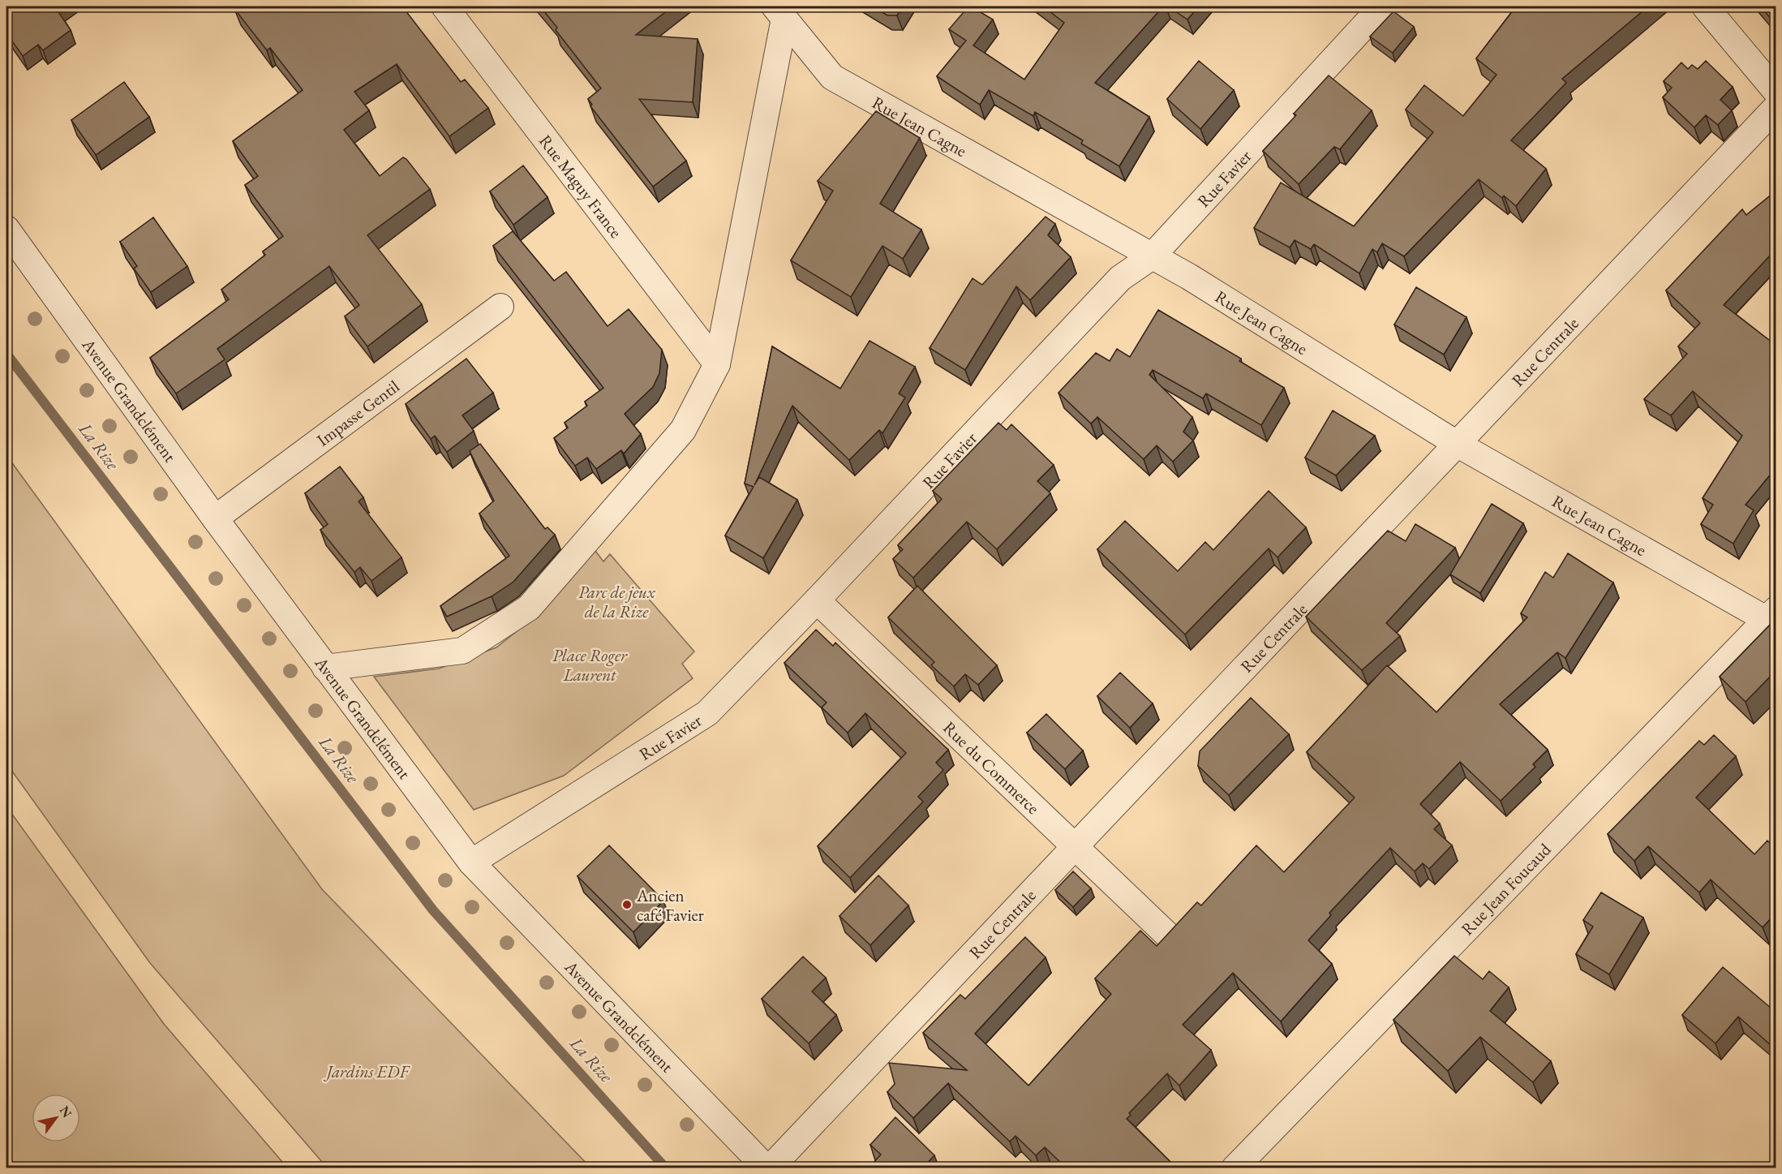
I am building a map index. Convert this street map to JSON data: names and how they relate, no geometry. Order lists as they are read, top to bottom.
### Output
{
  "streets": {
    "street": [
      "Rue Jean Cagne",
      "Rue Favier",
      "Rue Maguy France",
      "Rue Centrale",
      "Avenue Grandclément",
      "Impasse Gentil",
      "Rue du Commerce",
      "Rue Jean Foucaud"
    ]
  },
  "crossings": [
    ["Rue Jean Cagne", "Rue Favier"],
    ["Rue Jean Cagne", "Rue Centrale"],
    ["Rue Jean Cagne", "Rue Jean Foucaud"],
    ["Rue Favier", "Avenue Grandclément"],
    ["Rue Favier", "Rue du Commerce"],
    ["Rue Centrale", "Avenue Grandclément"],
    ["Rue Centrale", "Rue du Commerce"],
    ["Avenue Grandclément", "Impasse Gentil"]
  ],
  "water": ["La Rize"],
  "parks": ["Parc de jeux de la Rize", "Place Roger Laurent", "Jardins EDF"],
  "places": ["Ancien café Favier"],
  "north": "top right"
}
